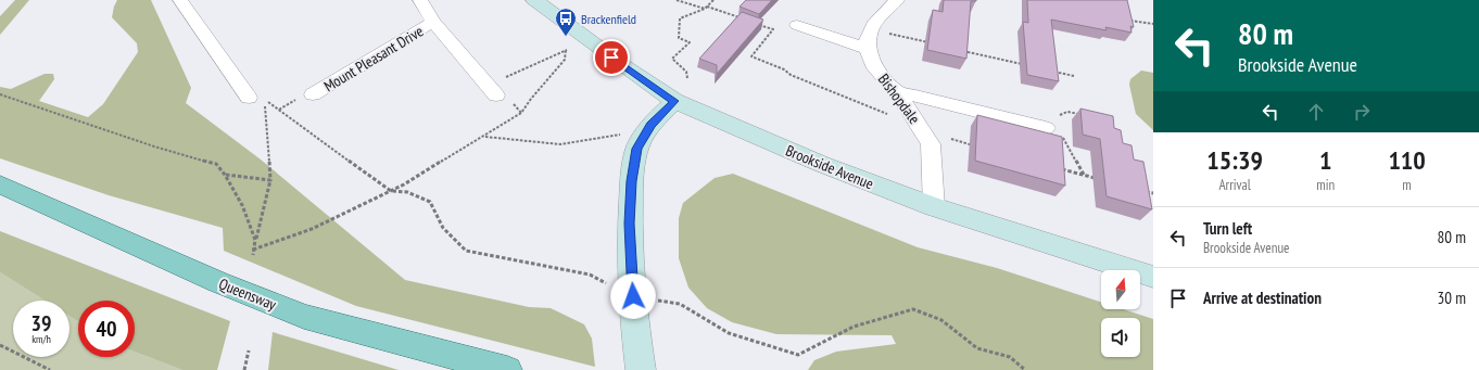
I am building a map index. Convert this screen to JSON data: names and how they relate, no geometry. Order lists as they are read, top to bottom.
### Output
{
  "streets": {
    "main road": ["Queensway"],
    "street": ["Mount Pleasant Drive", "Bishopdale", "Brookside Avenue"]
  },
  "crossings": [
    ["Bishopdale", "Brookside Avenue"]
  ],
  "places": {
    "bus stop": ["Brackenfield"]
  },
  "north": "top",
  "page": {
    "turn": ["80 m", "Brookside Avenue"],
    "eta": [
      "15:39",
      "Arrival",
      "1",
      "min",
      "110",
      "m"
    ],
    "list": [
      {
        "name": "Turn left",
        "note": "Brookside Avenue",
        "value": "80 m"
      },
      {
        "name": "Arrive at destination",
        "value": "30 m"
      }
    ],
    "speed": "39 km/h",
    "limit": "40"
  }
}
